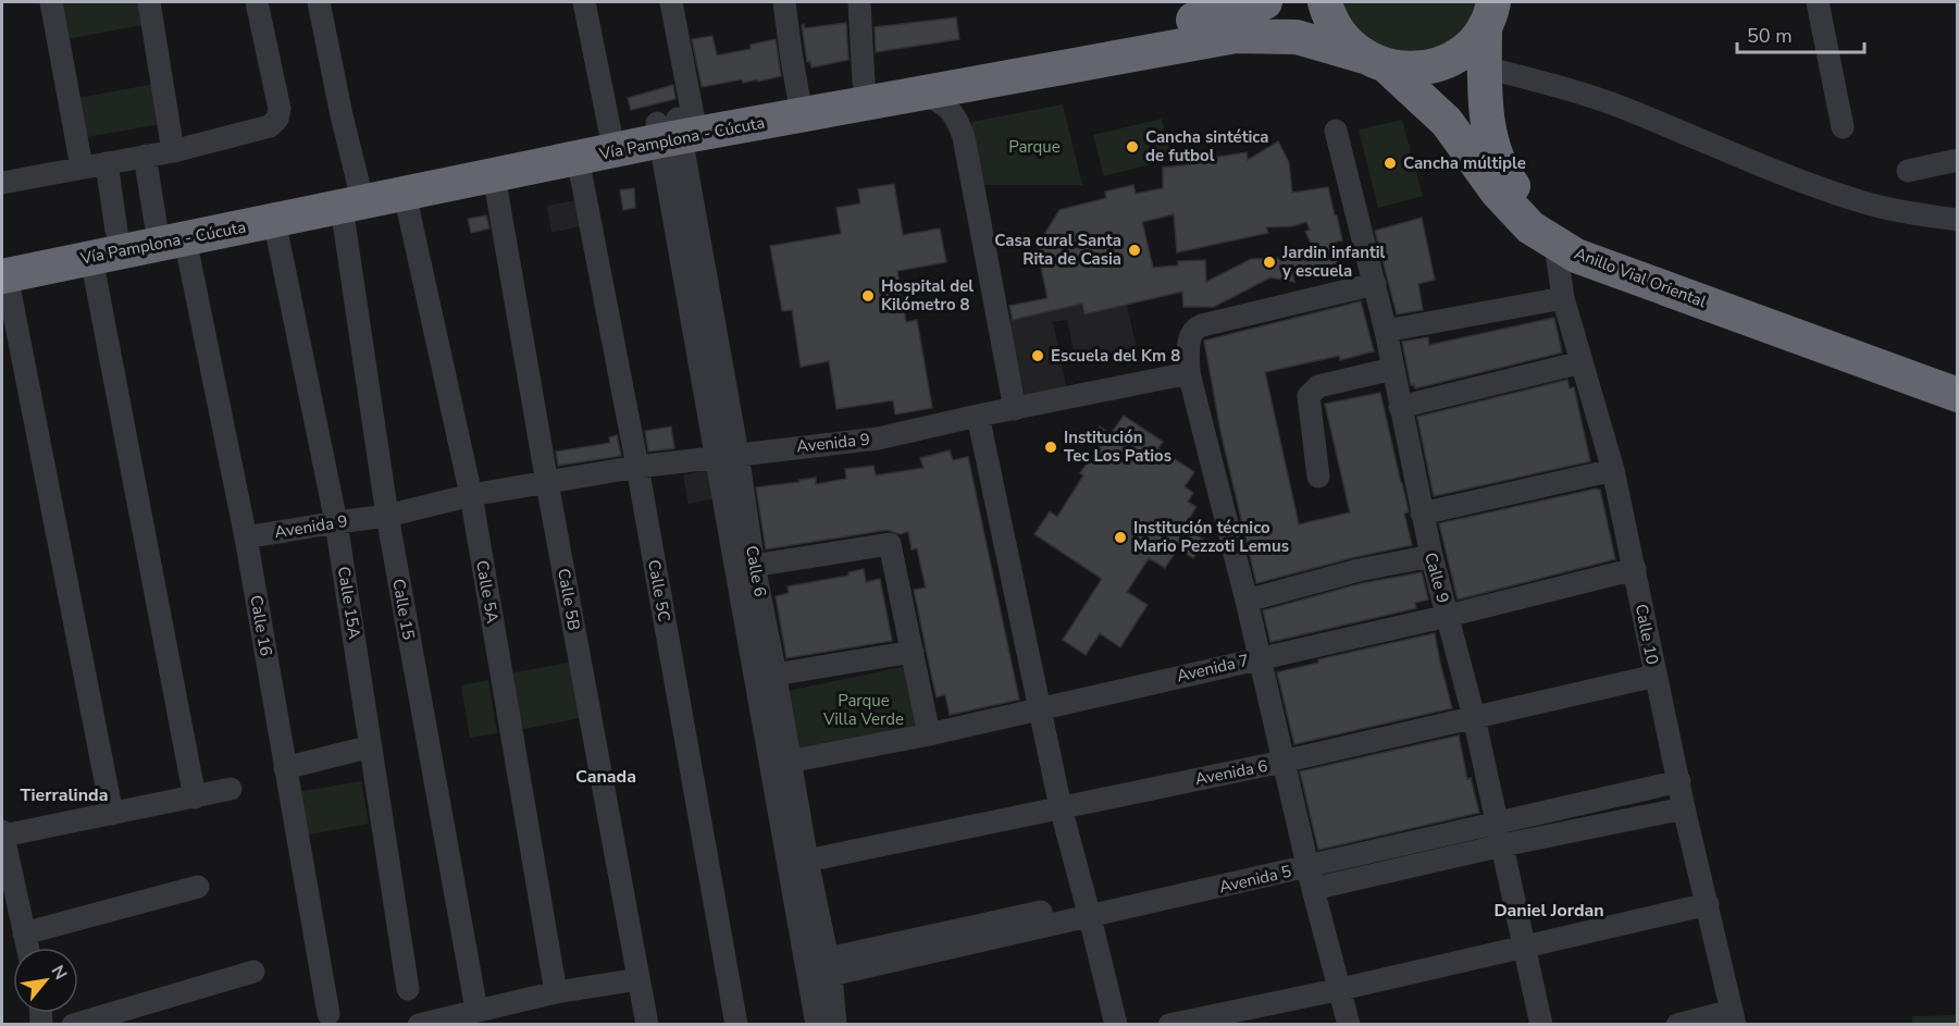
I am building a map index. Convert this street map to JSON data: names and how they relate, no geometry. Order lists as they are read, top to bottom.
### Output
{
  "streets": {
    "highway": ["Vía Pamplona - Cúcuta", "Anillo Vial Oriental"],
    "street": [
      "Avenida 9",
      "Calle 6",
      "Calle 9",
      "Calle 5C",
      "Calle 5A",
      "Calle 5B",
      "Calle 15A",
      "Calle 15",
      "Calle 16",
      "Calle 10",
      "Avenida 7",
      "Avenida 6",
      "Avenida 5"
    ]
  },
  "crossings": [
    ["Vía Pamplona - Cúcuta", "Anillo Vial Oriental"],
    ["Vía Pamplona - Cúcuta", "Calle 6"],
    ["Vía Pamplona - Cúcuta", "Calle 5C"],
    ["Vía Pamplona - Cúcuta", "Calle 5A"],
    ["Vía Pamplona - Cúcuta", "Calle 5B"],
    ["Vía Pamplona - Cúcuta", "Calle 15A"],
    ["Vía Pamplona - Cúcuta", "Calle 15"],
    ["Vía Pamplona - Cúcuta", "Calle 16"],
    ["Anillo Vial Oriental", "Calle 10"],
    ["Avenida 9", "Calle 6"],
    ["Avenida 9", "Calle 5C"],
    ["Avenida 9", "Calle 5A"],
    ["Avenida 9", "Calle 5B"],
    ["Avenida 9", "Calle 15A"],
    ["Avenida 9", "Calle 15"],
    ["Avenida 9", "Calle 16"],
    ["Calle 6", "Avenida 7"],
    ["Calle 6", "Avenida 6"],
    ["Calle 6", "Avenida 5"],
    ["Calle 9", "Avenida 7"],
    ["Calle 9", "Avenida 6"],
    ["Calle 9", "Avenida 5"],
    ["Calle 10", "Avenida 7"],
    ["Calle 10", "Avenida 6"],
    ["Calle 10", "Avenida 5"]
  ],
  "districts": ["Canada", "Tierralinda", "Daniel Jordan"],
  "parks": ["Parque", "Parque Villa Verde"],
  "places": [
    "Cancha sintética de futbol",
    "Cancha múltiple",
    "Casa cural Santa Rita de Casia",
    "Jardin infantil y escuela",
    "Hospital del Kilómetro 8",
    "Escuela del Km 8",
    "Institución Tec Los Patios",
    "Institución técnico Mario Pezzoti Lemus"
  ],
  "scale_bar": "50 m",
  "north": "top right"
}
